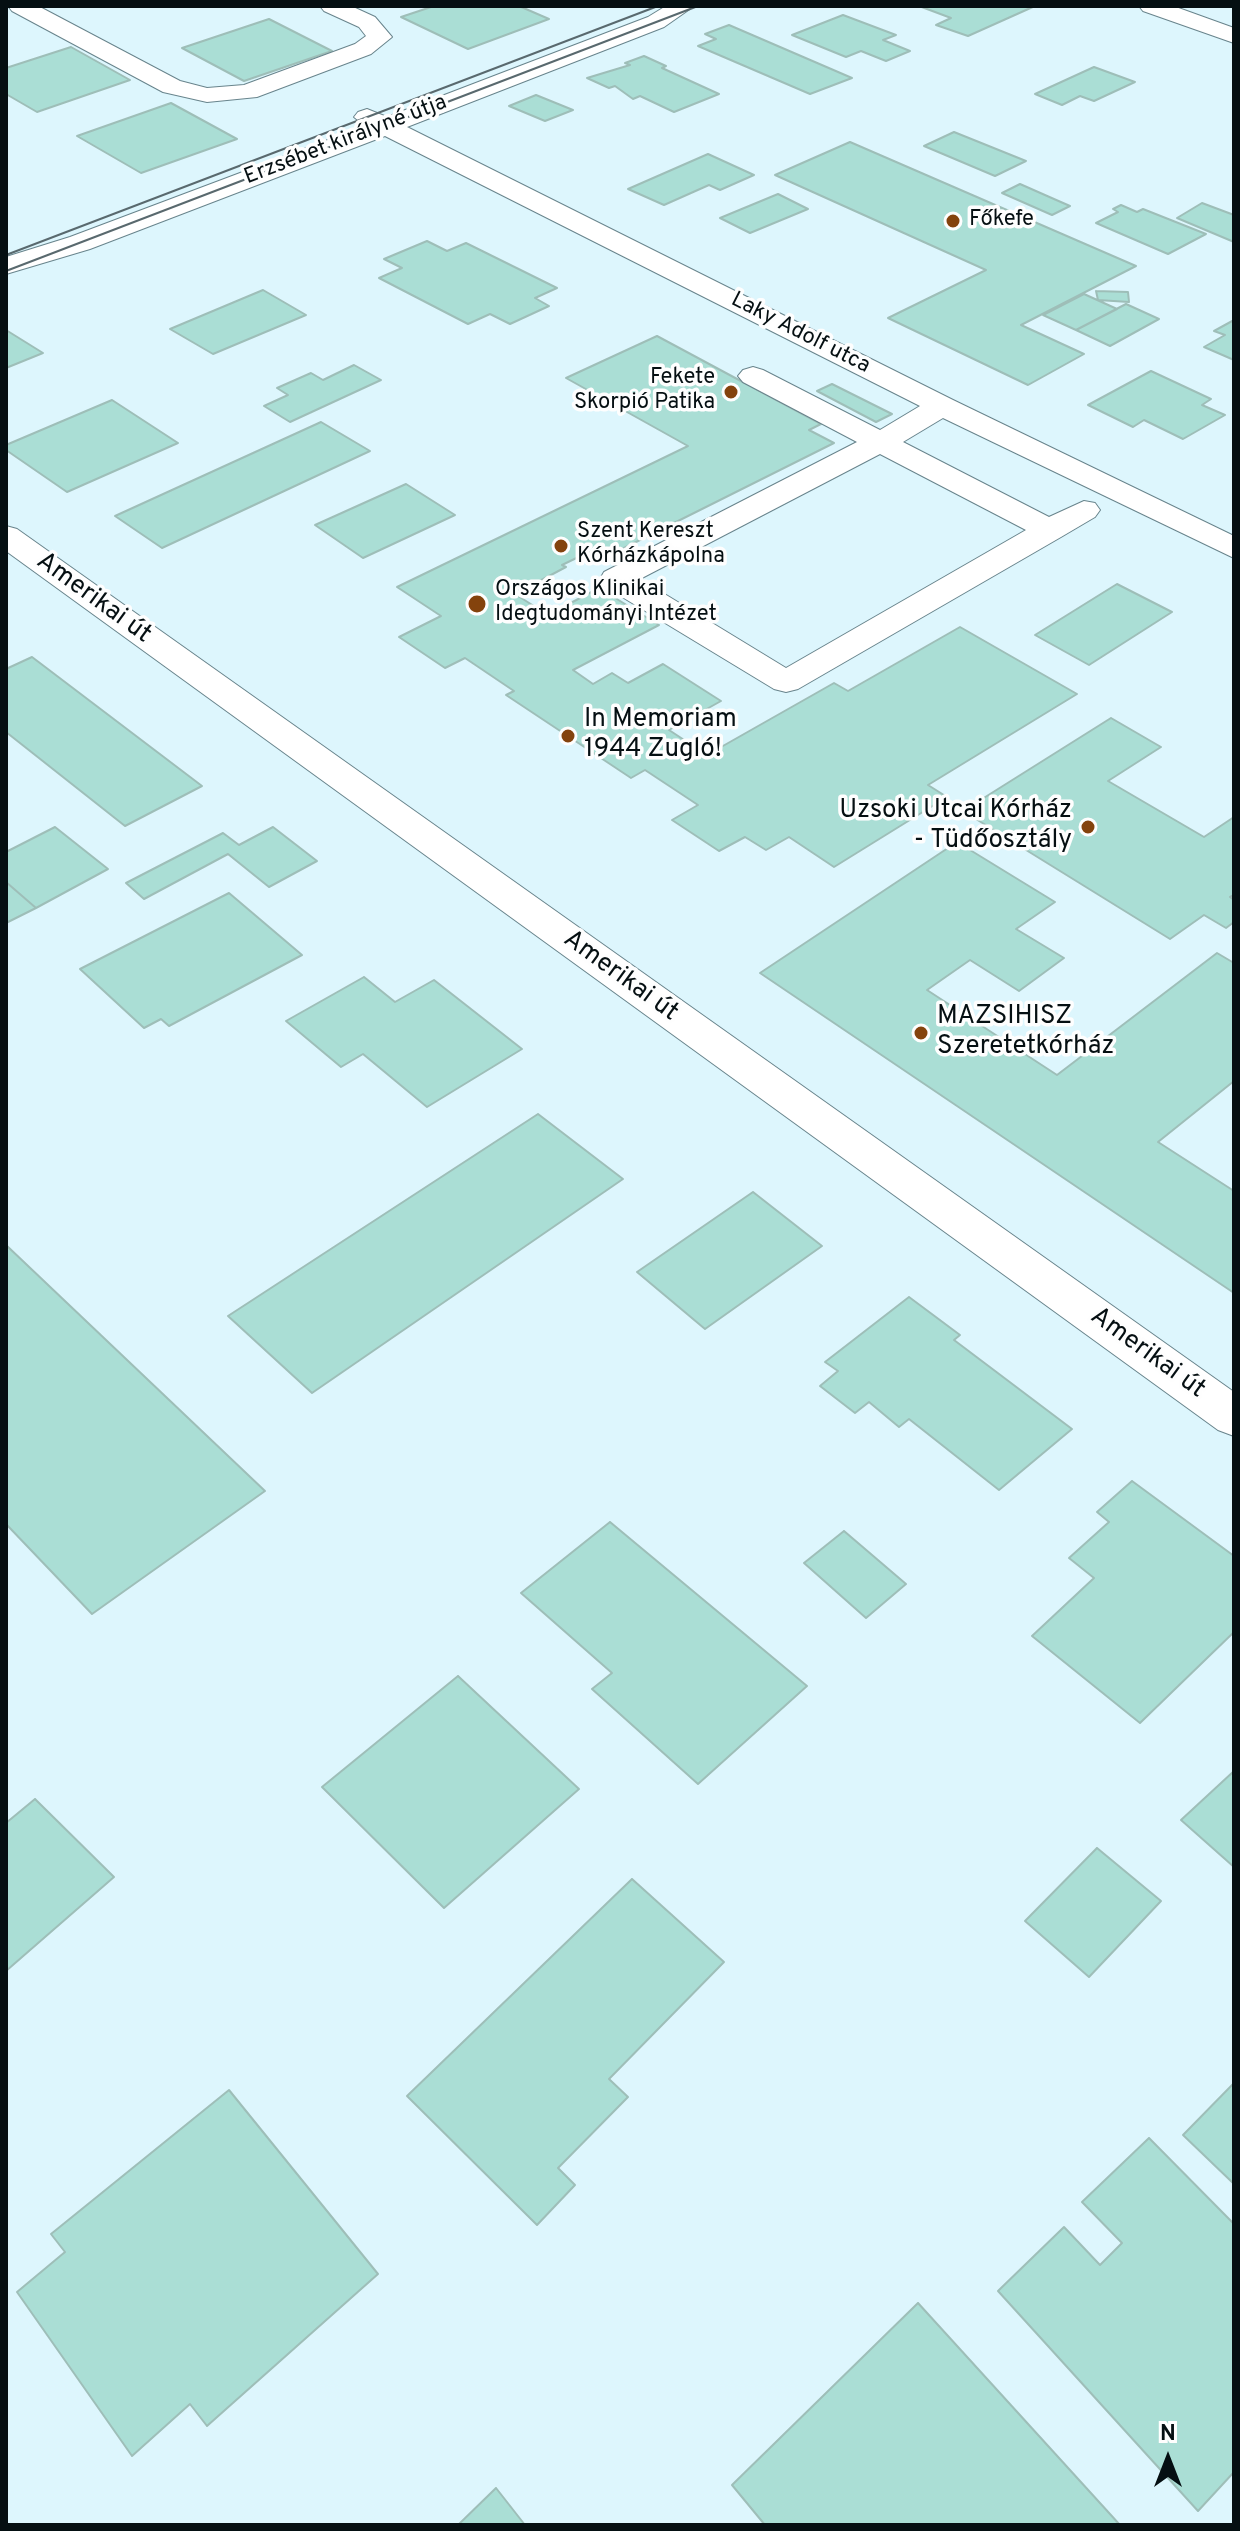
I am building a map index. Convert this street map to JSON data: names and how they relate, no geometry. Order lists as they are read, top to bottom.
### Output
{
  "streets": {
    "street": ["Erzsébet királyné útja", "Laky Adolf utca", "Amerikai út"]
  },
  "crossings": [
    ["Erzsébet királyné útja", "Laky Adolf utca"]
  ],
  "places": [
    "Főkefe",
    "Fekete Skorpió Patika",
    "Szent Kereszt Kórházkápolna",
    "Országos Klinikai Idegtudományi Intézet",
    "In Memoriam 1944 Zugló!",
    "Uzsoki Utcai Kórház - Tüdőosztály",
    "MAZSIHISZ Szeretetkórház"
  ],
  "north": "top"
}
